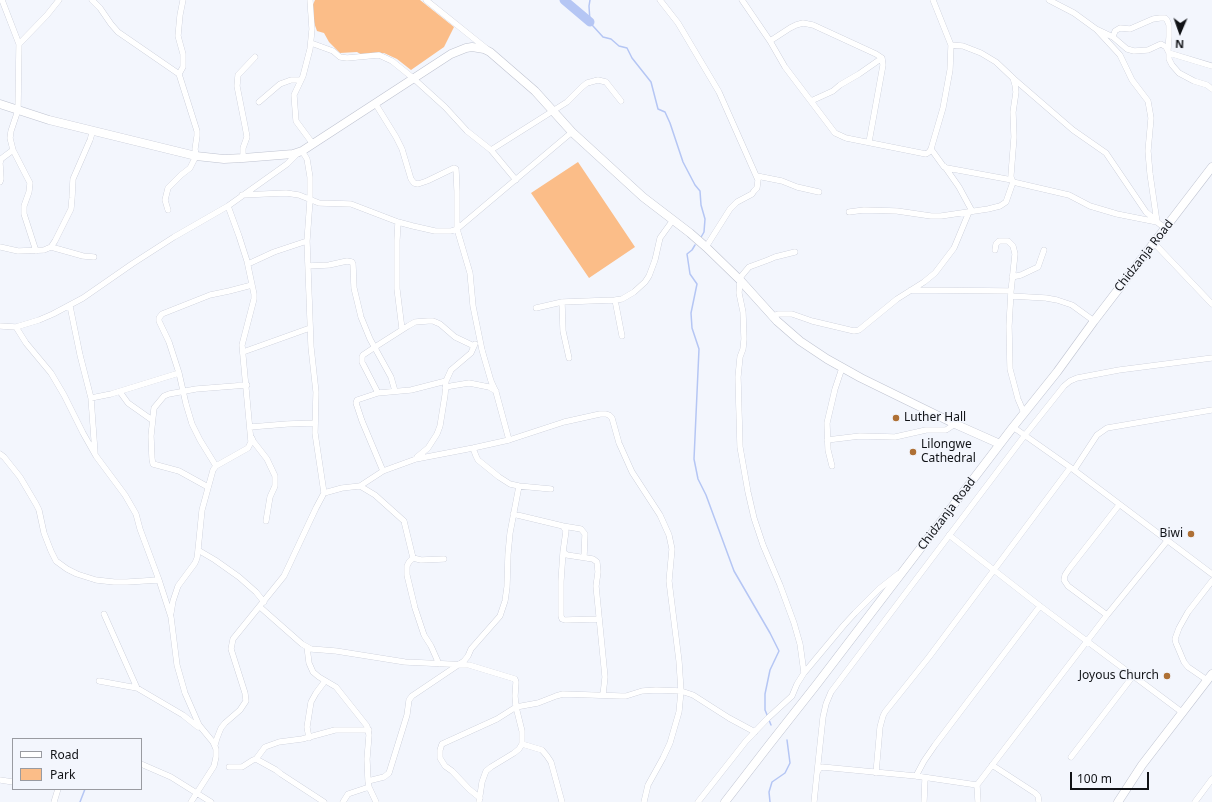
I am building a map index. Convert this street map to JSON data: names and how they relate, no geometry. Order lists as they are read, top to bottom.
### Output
{
  "streets": {
    "street": ["Chidzanja Road"]
  },
  "places": [
    "Luther Hall",
    "Lilongwe Cathedral",
    "Biwi",
    "Joyous Church"
  ],
  "legend": ["Road", "Park"],
  "scale_bar": "100 m",
  "north": "bottom"
}
